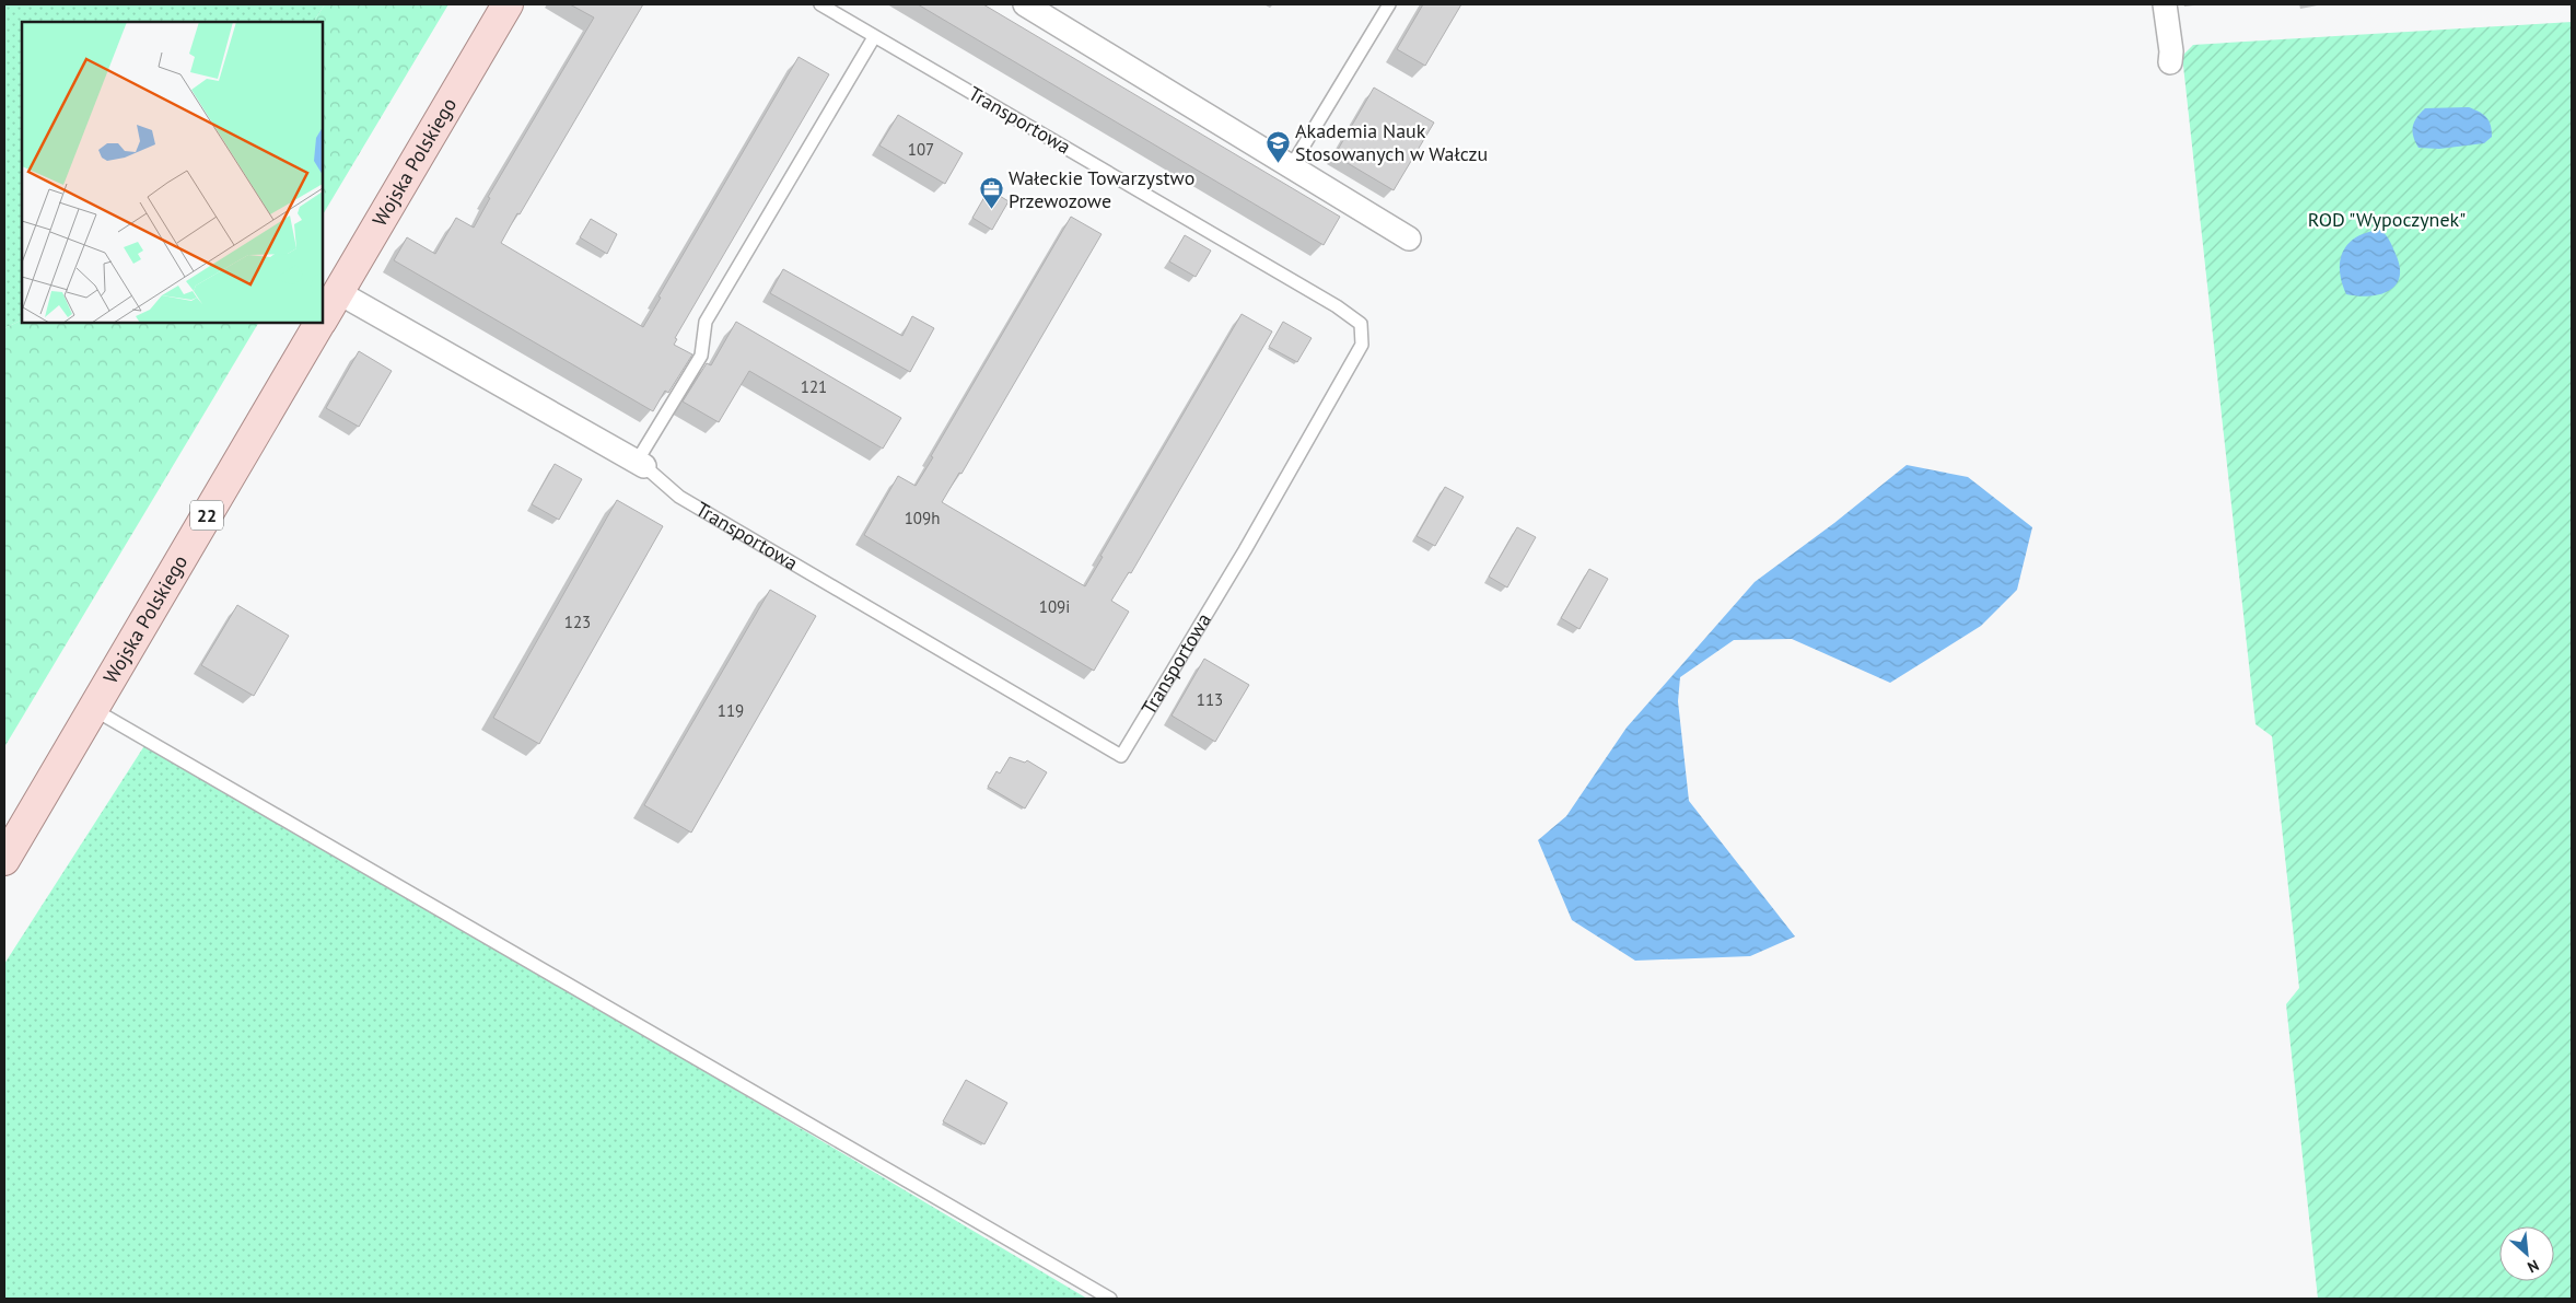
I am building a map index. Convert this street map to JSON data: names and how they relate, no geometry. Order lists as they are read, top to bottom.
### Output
{
  "streets": {
    "main road": ["Wojska Polskiego", "22"],
    "street": ["Transportowa"]
  },
  "crossings": [
    ["Transportowa", "Wojska Polskiego"]
  ],
  "parks": ["ROD \"Wypoczynek\""],
  "places": {
    "school or university": ["Akademia Nauk Stosowanych w Wałczu"],
    "office": ["Wałeckie Towarzystwo Przewozowe"]
  },
  "house_numbers": [
    "107",
    "121",
    "109h",
    "109i",
    "123",
    "113",
    "119"
  ],
  "north": "bottom right"
}
